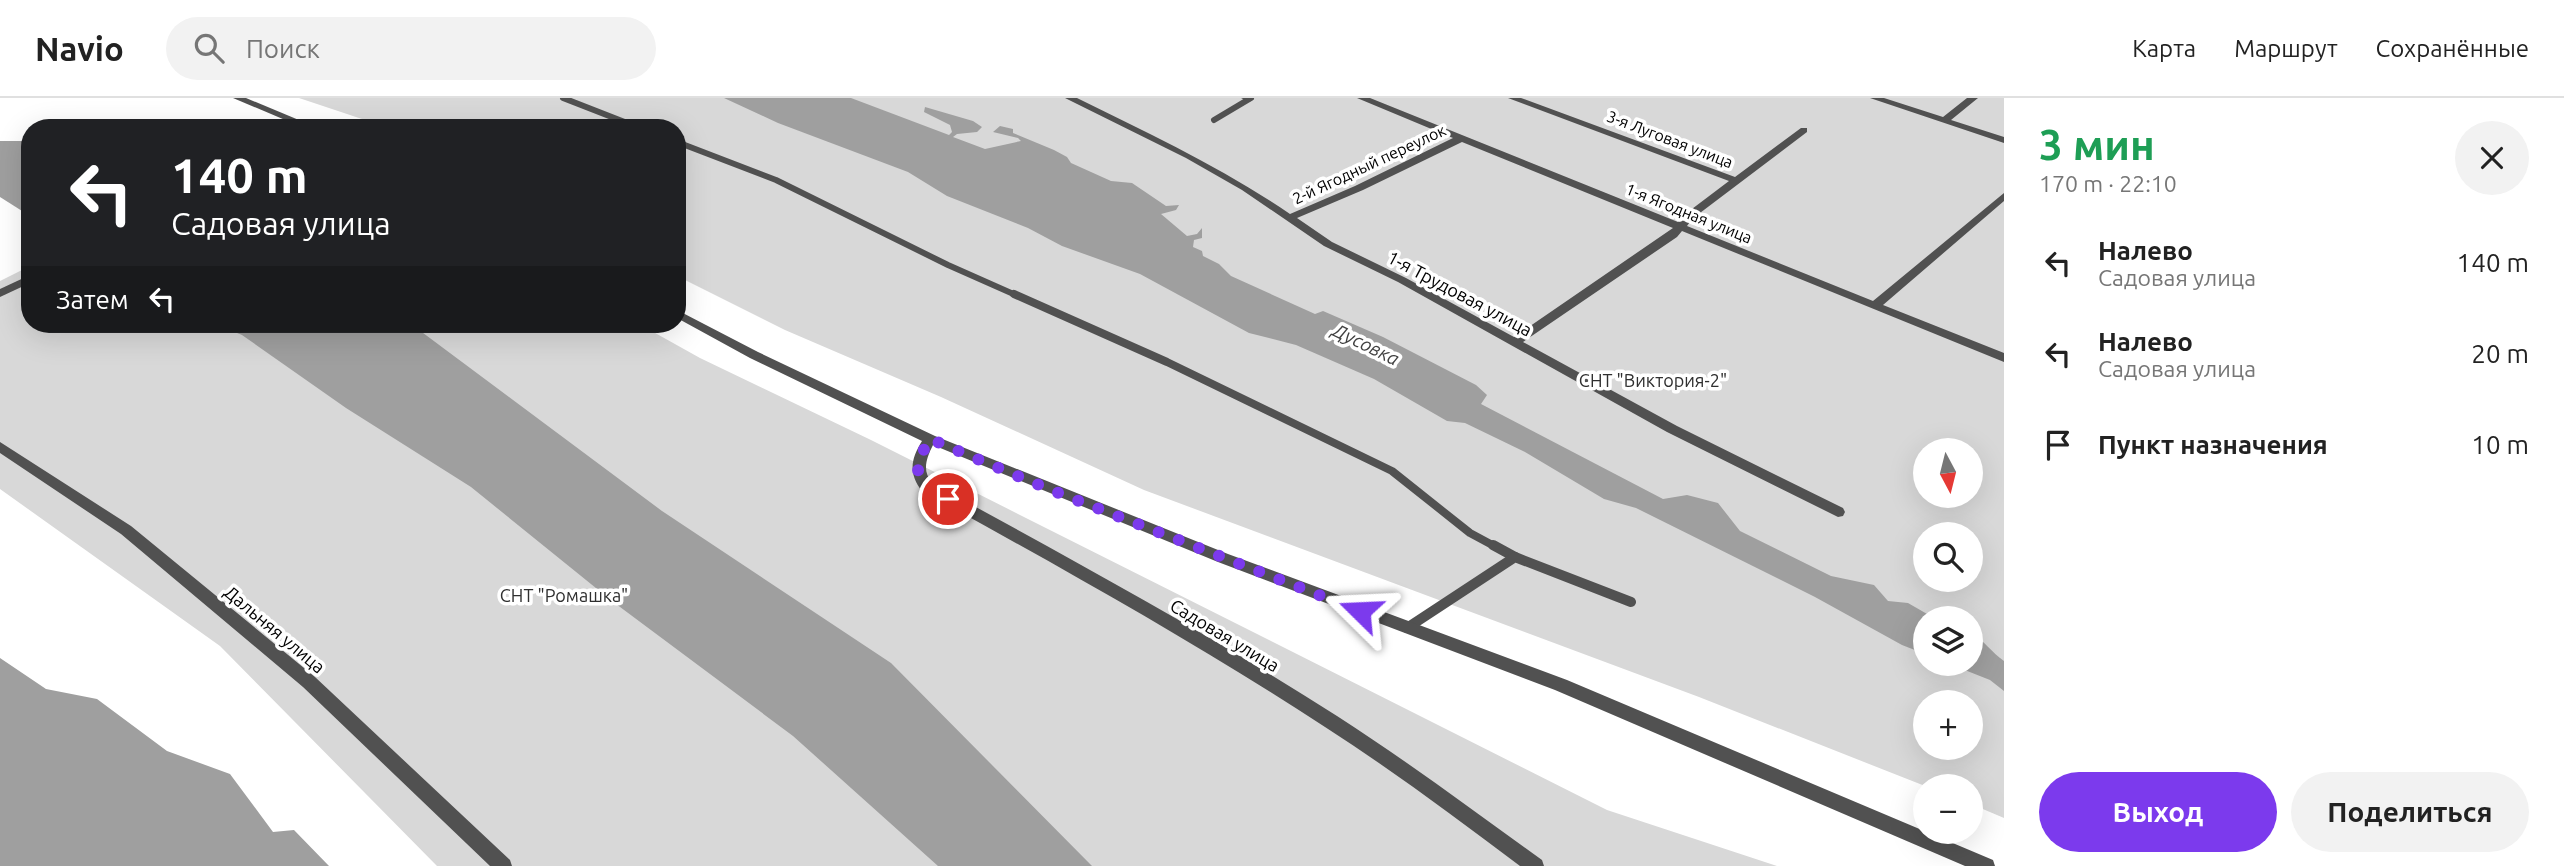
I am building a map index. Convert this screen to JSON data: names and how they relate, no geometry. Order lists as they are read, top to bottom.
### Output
{
  "streets": {
    "street": [
      "3-я Луговая улица",
      "2-й Ягодный переулок",
      "1-я Ягодная улица",
      "1-я Трудовая улица",
      "Дальняя улица",
      "Садовая улица"
    ]
  },
  "crossings": [
    ["2-й Ягодный переулок", "1-я Ягодная улица"],
    ["2-й Ягодный переулок", "1-я Трудовая улица"]
  ],
  "water": ["Дусовка"],
  "parks": ["СНТ \"Виктория-2\"", "СНТ \"Ромашка\""],
  "north": "bottom",
  "page": {
    "header": "Navio",
    "search": "Поиск",
    "nav": ["Карта", "Маршрут", "Сохранённые"],
    "heading": ["3 мин", "170 m · 22:10"],
    "turn": ["140 m", "Садовая улица"],
    "list": [
      {
        "name": "Налево",
        "note": "Садовая улица",
        "value": "140 m"
      },
      {
        "name": "Налево",
        "note": "Садовая улица",
        "value": "20 m"
      },
      {
        "name": "Пункт назначения",
        "value": "10 m"
      }
    ],
    "then": "Затем",
    "map_buttons": ["+", "−"],
    "buttons": ["Выход", "Поделиться"]
  }
}
